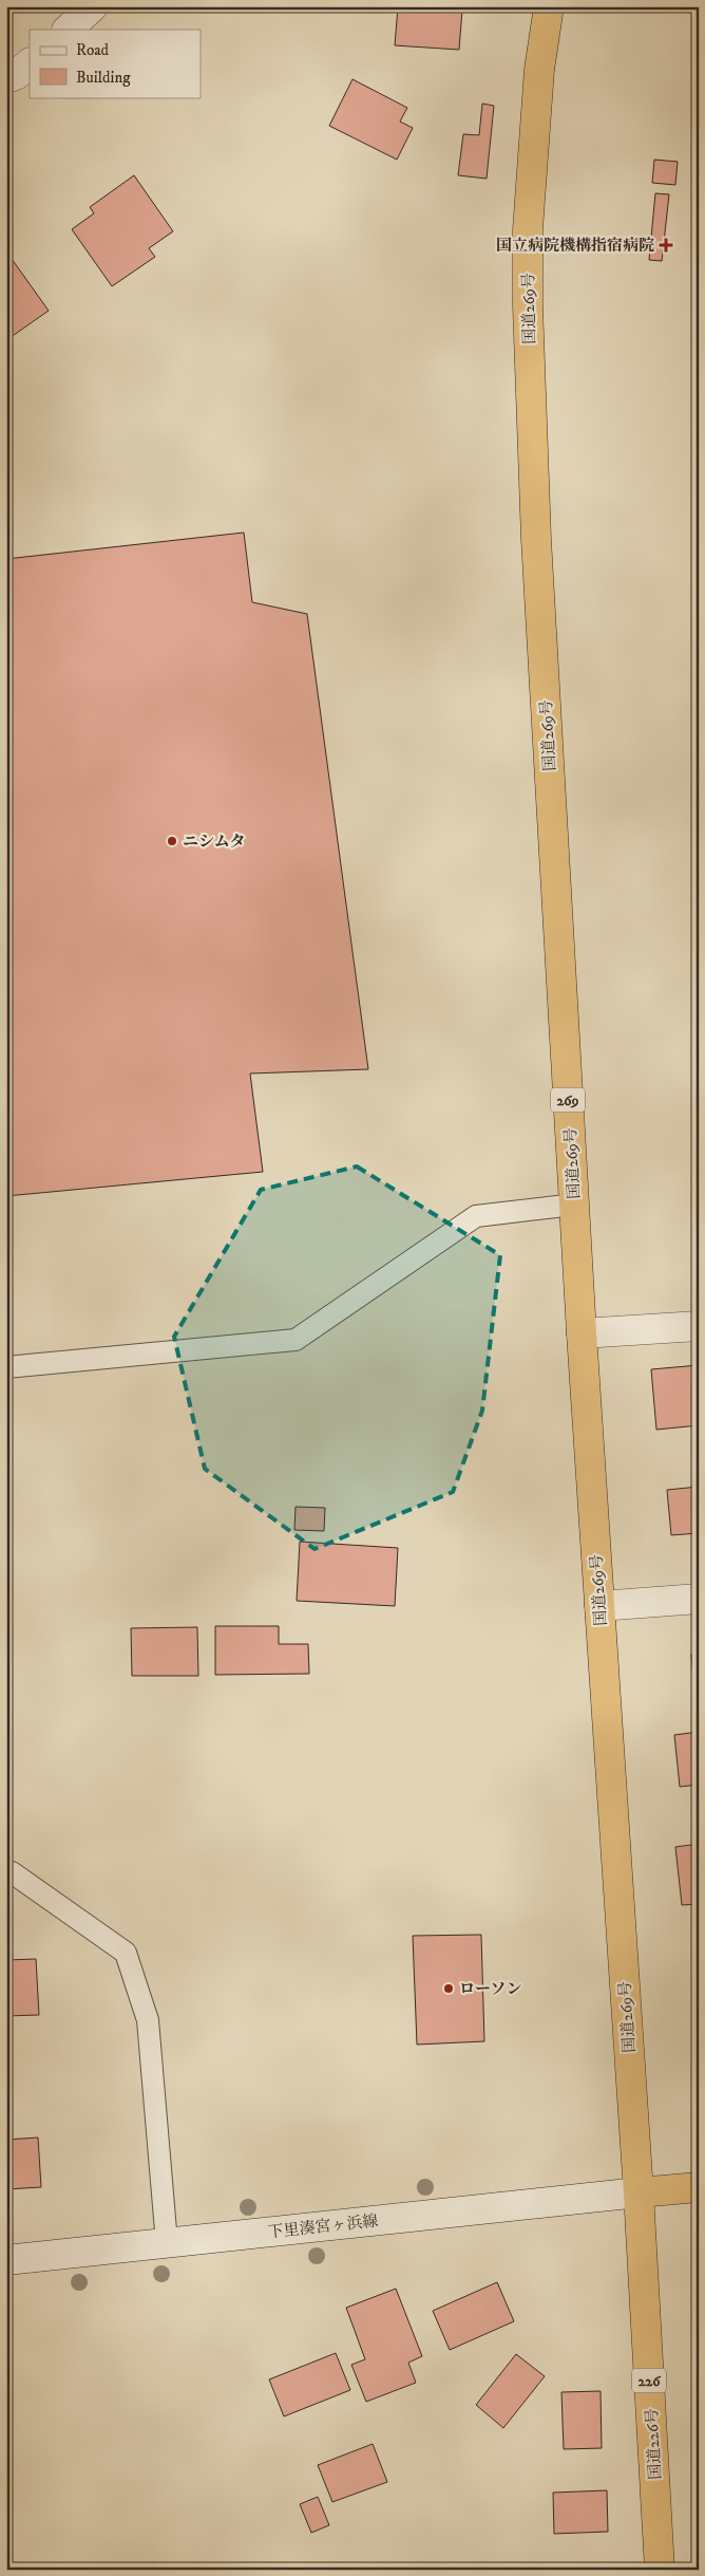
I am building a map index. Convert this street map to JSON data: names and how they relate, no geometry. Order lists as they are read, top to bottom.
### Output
{
  "streets": {
    "highway": [
      "国道269号",
      "269",
      "226",
      "国道226号"
    ],
    "main road": ["下里湊宮ヶ浜線"]
  },
  "crossings": [
    ["国道269号", "下里湊宮ヶ浜線"],
    ["国道269号", "国道226号"],
    ["下里湊宮ヶ浜線", "国道226号"]
  ],
  "places": {
    "health": ["国立病院機構指宿病院"],
    "other": ["ニシムタ", "ローソン"]
  },
  "legend": ["Road", "Building"]
}
